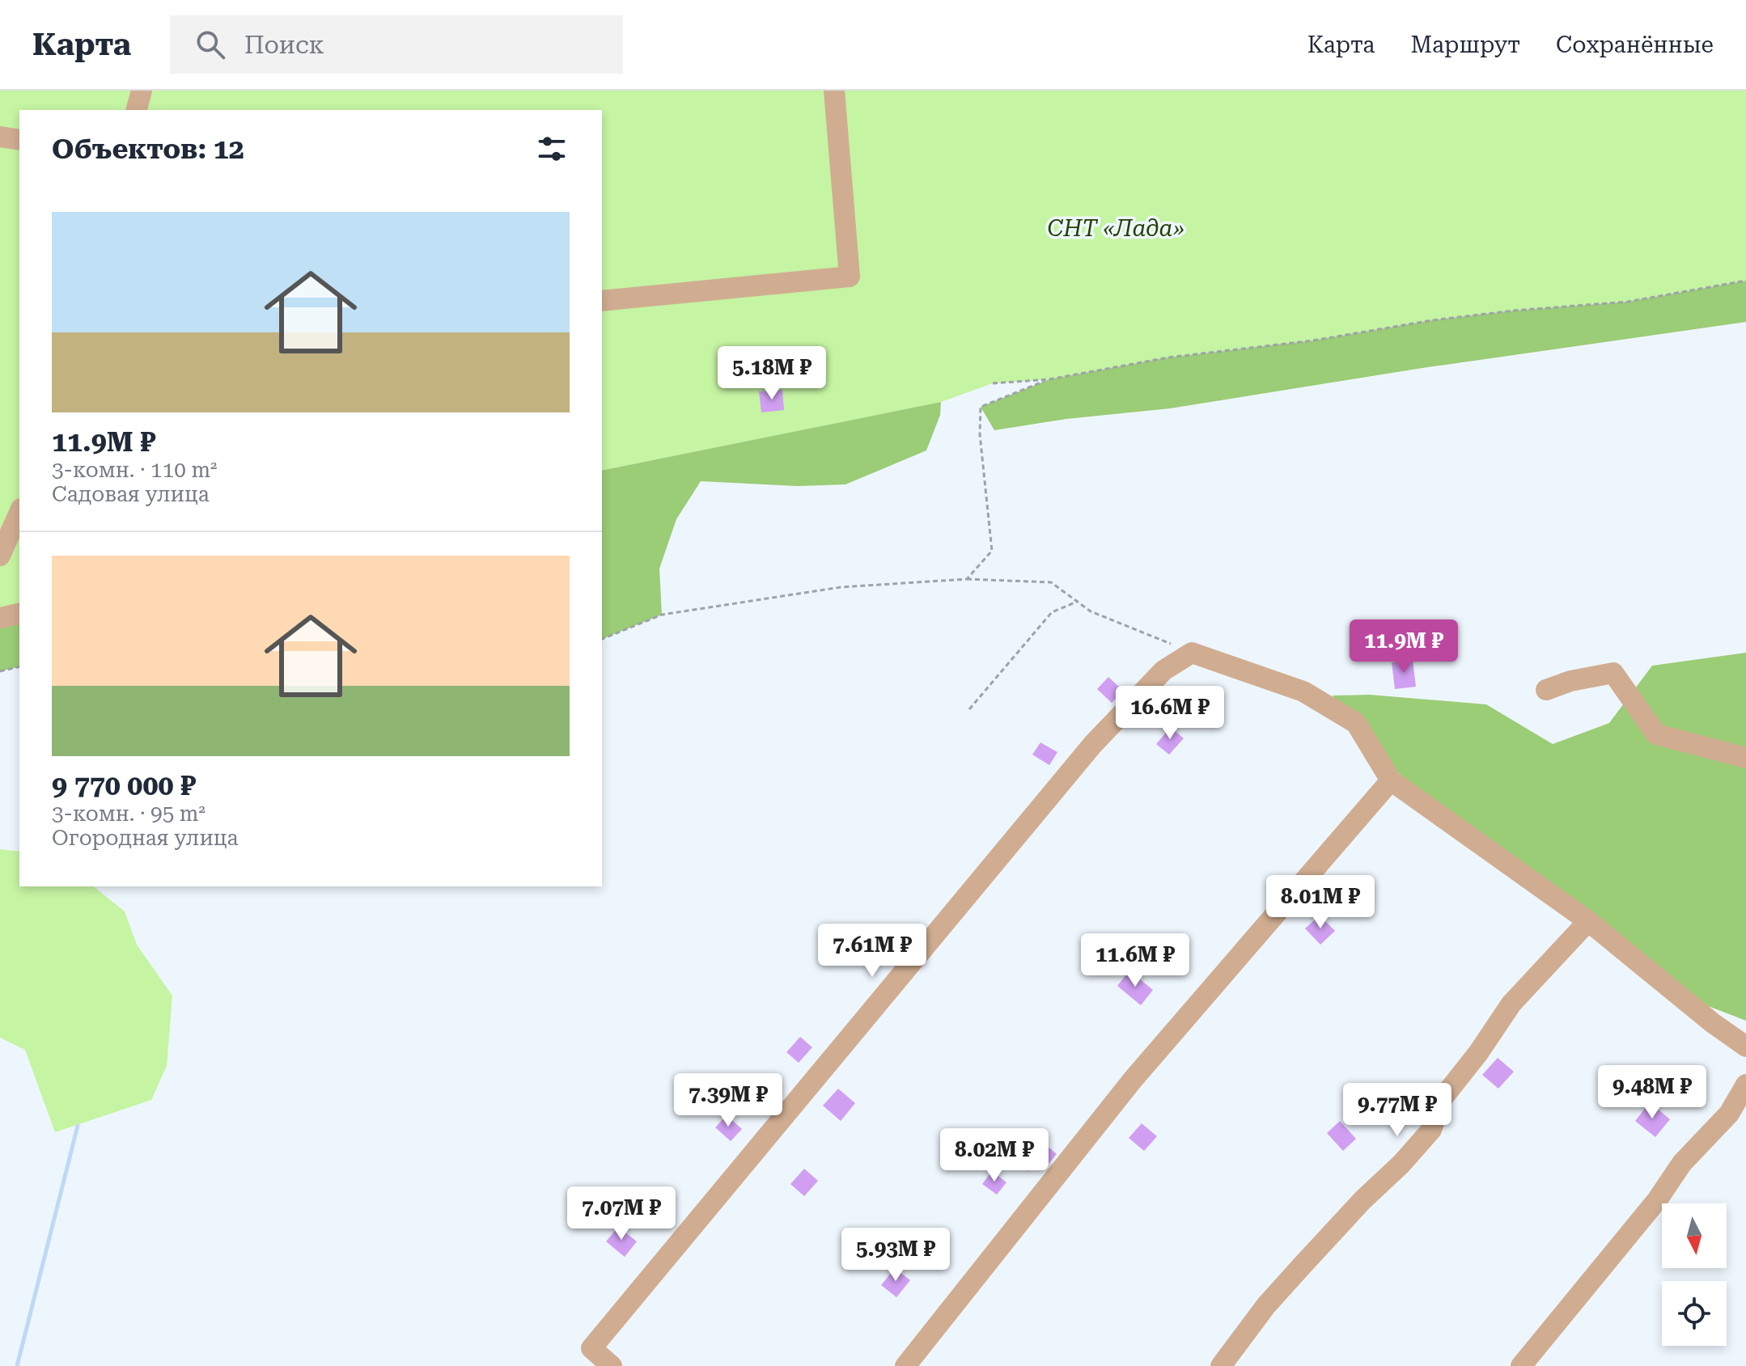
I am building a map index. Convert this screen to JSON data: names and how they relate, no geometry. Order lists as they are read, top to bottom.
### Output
{
  "parks": ["СНТ «Лада»"],
  "north": "bottom",
  "page": {
    "header": "Карта",
    "search": "Поиск",
    "nav": ["Карта", "Маршрут", "Сохранённые"],
    "heading": "Объектов: 12",
    "list": [
      {
        "name": "11.9M ₽",
        "note": "3-комн. · 110 m² · Садовая улица"
      },
      {
        "name": "9 770 000 ₽",
        "note": "3-комн. · 95 m² · Огородная улица"
      }
    ],
    "price": [
      "5.18M ₽",
      "11.9M ₽",
      "16.6M ₽",
      "8.01M ₽",
      "7.61M ₽",
      "11.6M ₽",
      "9.48M ₽",
      "7.39M ₽",
      "9.77M ₽",
      "8.02M ₽",
      "7.07M ₽",
      "5.93M ₽"
    ]
  }
}
